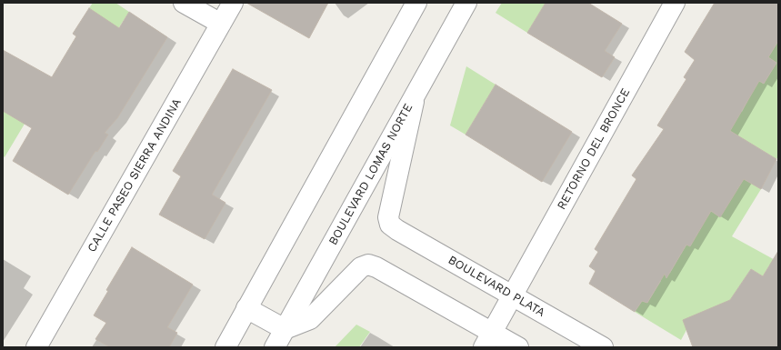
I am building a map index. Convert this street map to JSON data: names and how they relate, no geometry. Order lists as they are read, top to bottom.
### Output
{
  "streets": {
    "street": [
      "RETORNO DEL BRONCE",
      "BOULEVARD LOMAS NORTE",
      "CALLE PASEO SIERRA ANDINA",
      "BOULEVARD PLATA"
    ]
  },
  "crossings": [
    ["RETORNO DEL BRONCE", "BOULEVARD PLATA"],
    ["BOULEVARD LOMAS NORTE", "BOULEVARD PLATA"]
  ]
}
